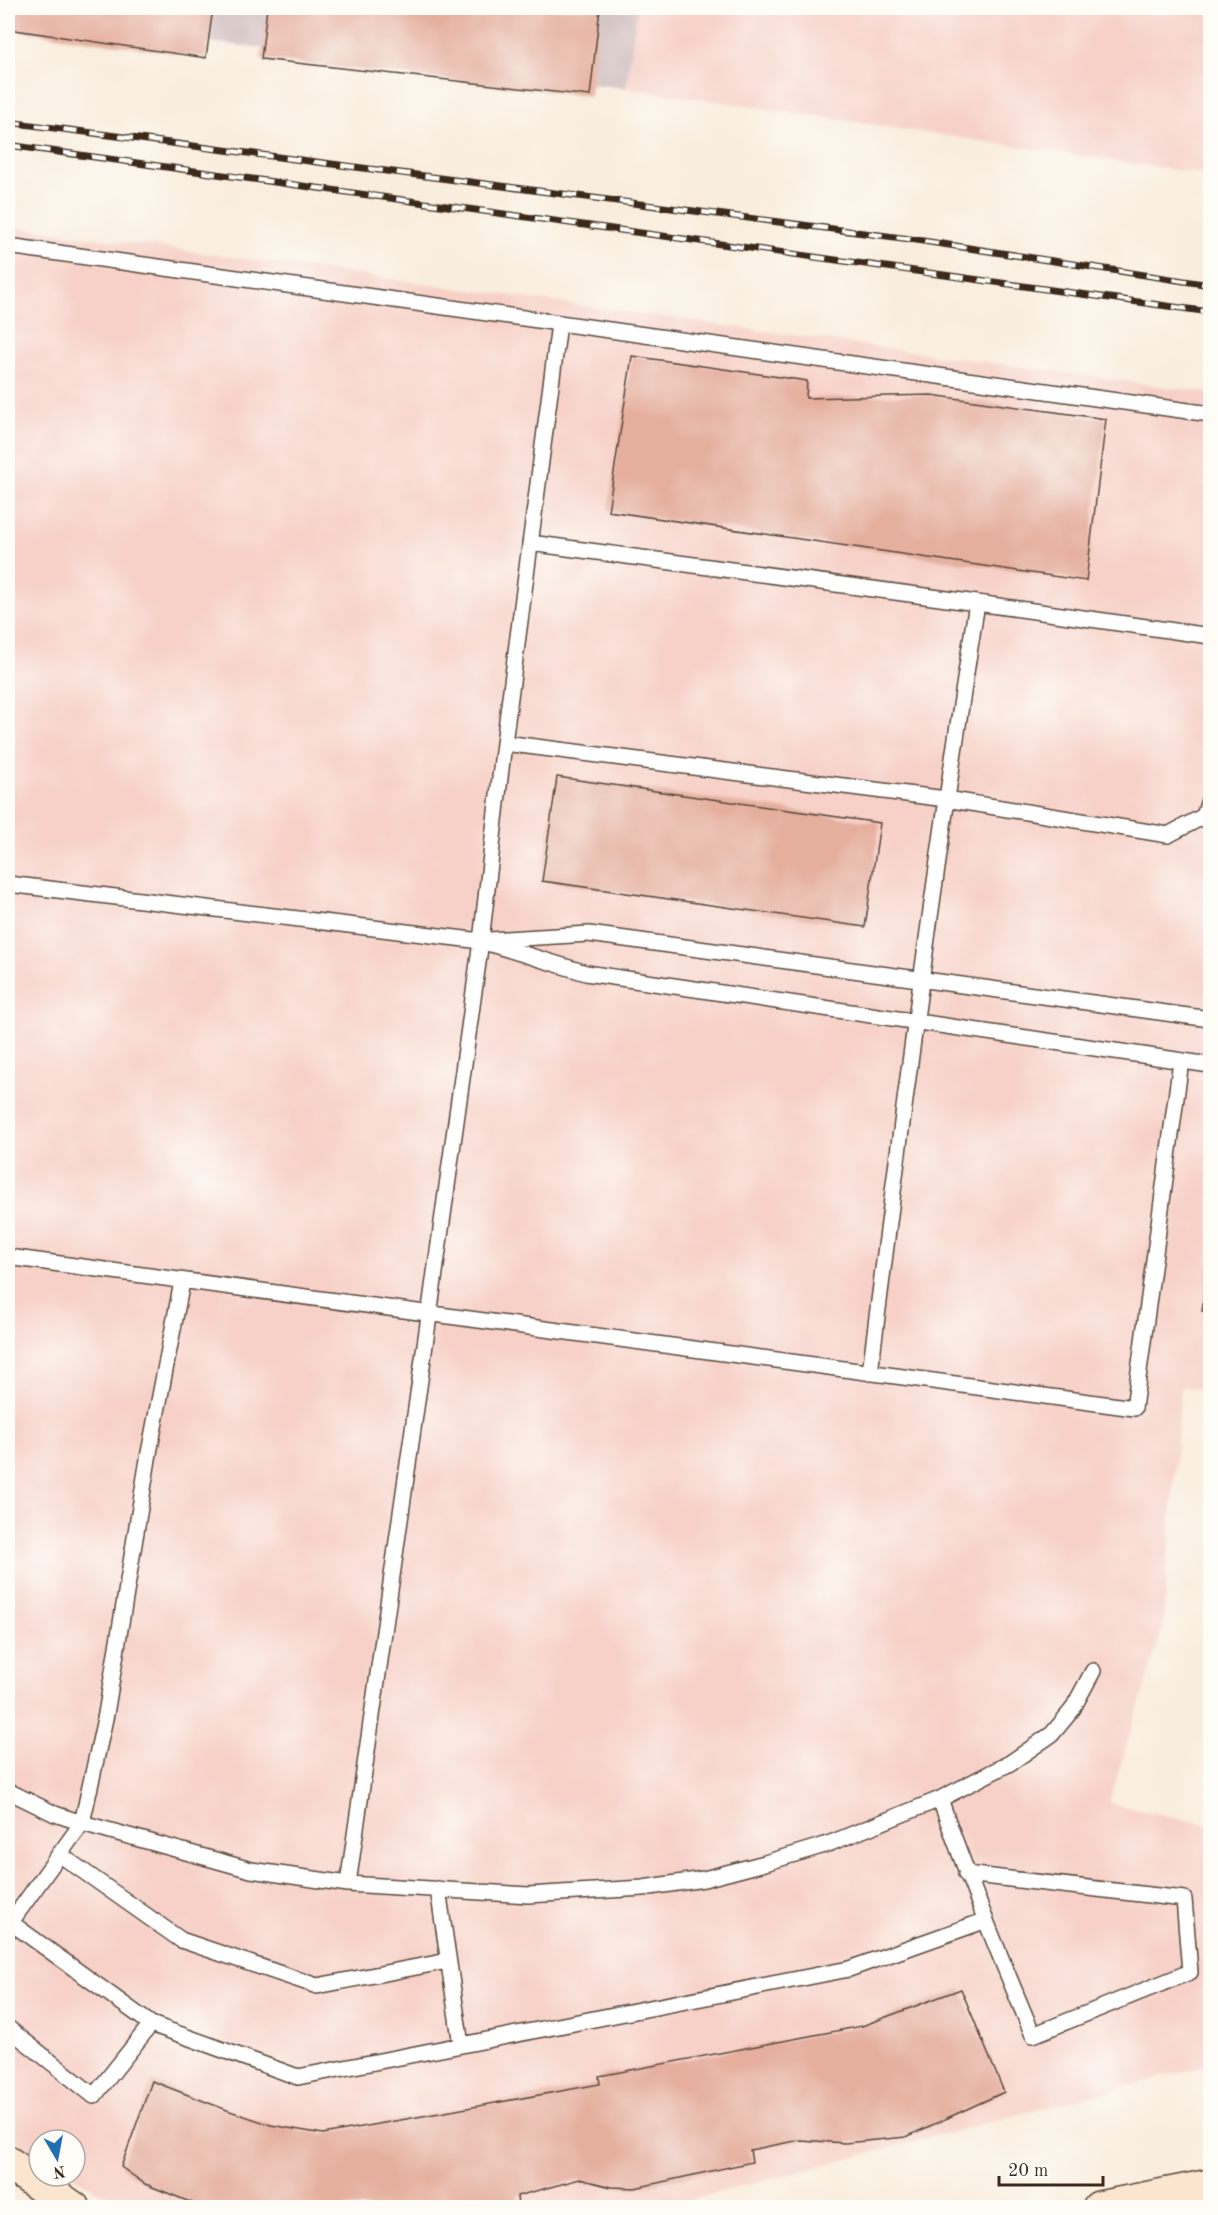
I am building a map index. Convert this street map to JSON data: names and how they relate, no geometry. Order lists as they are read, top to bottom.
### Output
{
  "scale_bar": "20 m",
  "north": "bottom"
}
